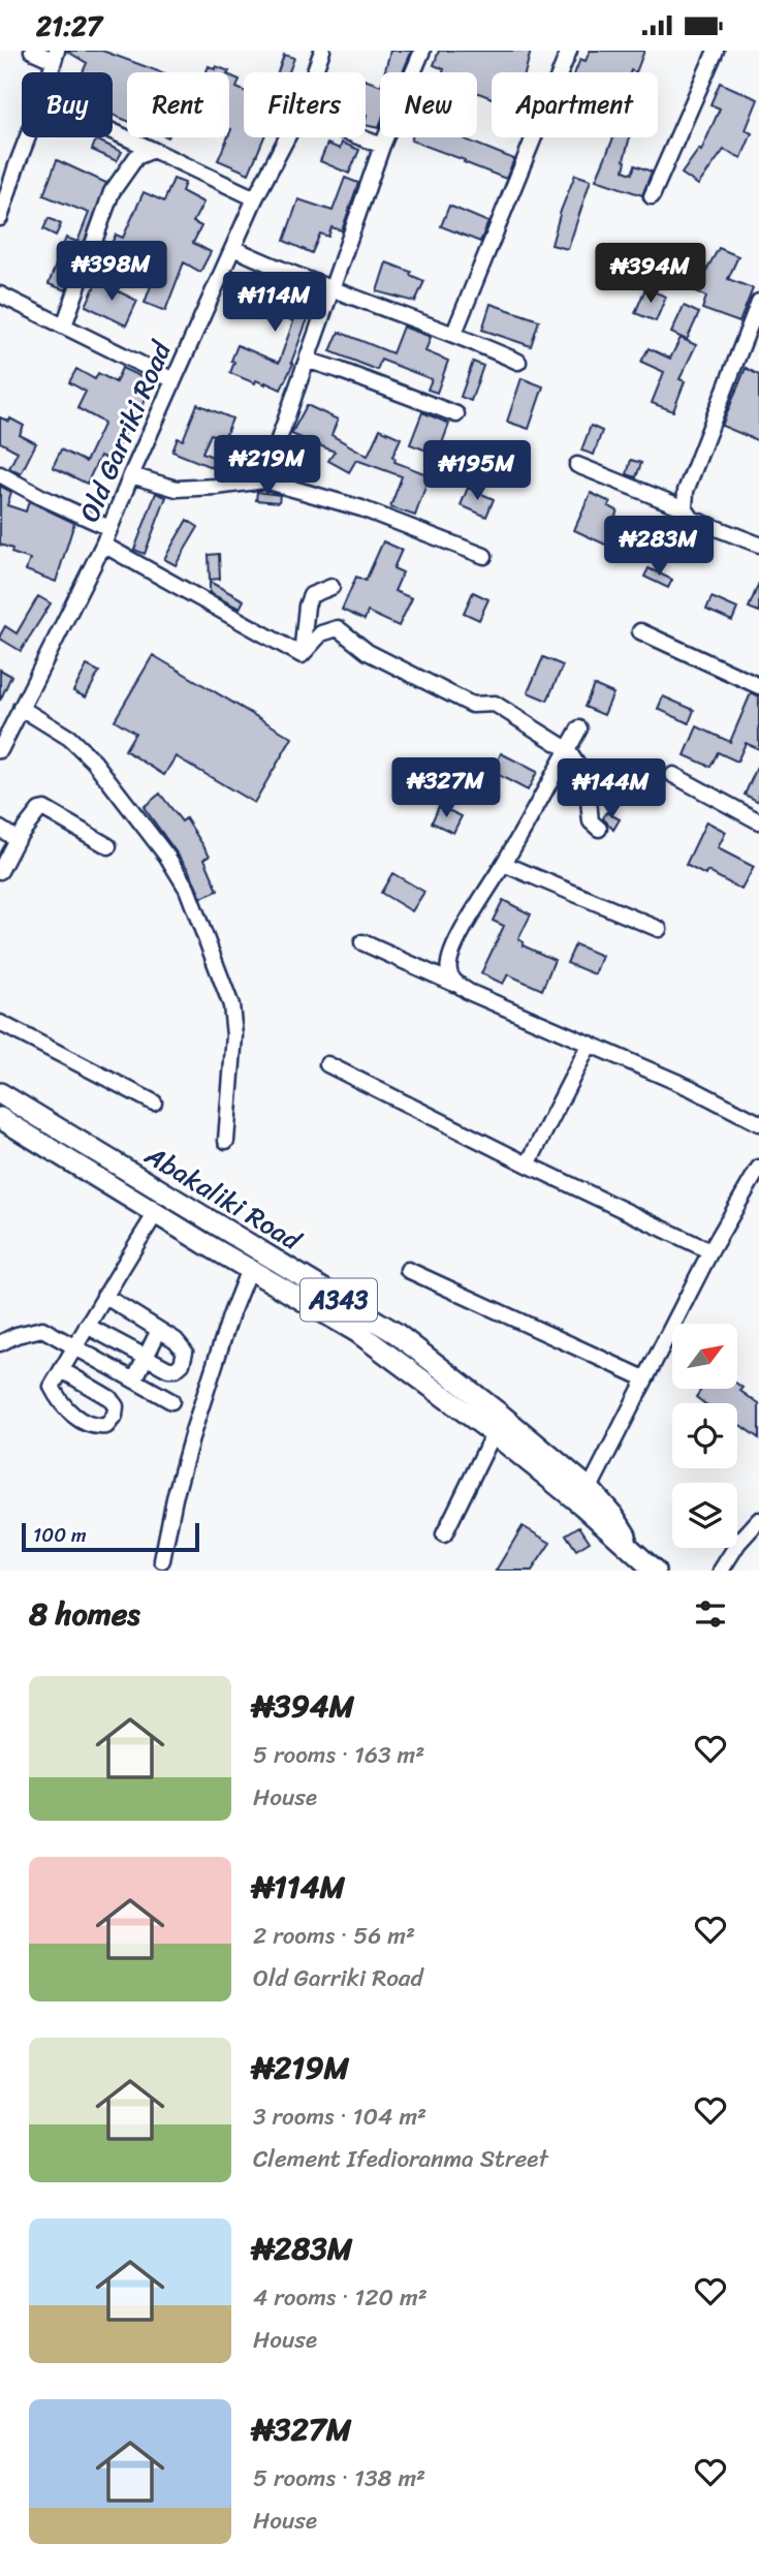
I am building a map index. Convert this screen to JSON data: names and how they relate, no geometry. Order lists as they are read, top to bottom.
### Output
{
  "streets": {
    "highway": ["Abakaliki Road", "A343"],
    "street": ["Old Garriki Road"]
  },
  "scale_bar": "100 m",
  "north": "top right",
  "page": {
    "status": "21:27",
    "chip": [
      "Buy",
      "Rent",
      "Filters",
      "New",
      "Apartment"
    ],
    "price": [
      "₦398M",
      "₦394M",
      "₦114M",
      "₦219M",
      "₦195M",
      "₦283M",
      "₦327M",
      "₦144M"
    ],
    "scale": "100 m",
    "heading": "8 homes",
    "list": [
      {
        "name": "₦394M",
        "note": "5 rooms · 163 m² · House"
      },
      {
        "name": "₦114M",
        "note": "2 rooms · 56 m² · Old Garriki Road"
      },
      {
        "name": "₦219M",
        "note": "3 rooms · 104 m² · Clement Ifedioranma Street"
      },
      {
        "name": "₦283M",
        "note": "4 rooms · 120 m² · House"
      },
      {
        "name": "₦327M",
        "note": "5 rooms · 138 m² · House"
      }
    ]
  }
}
